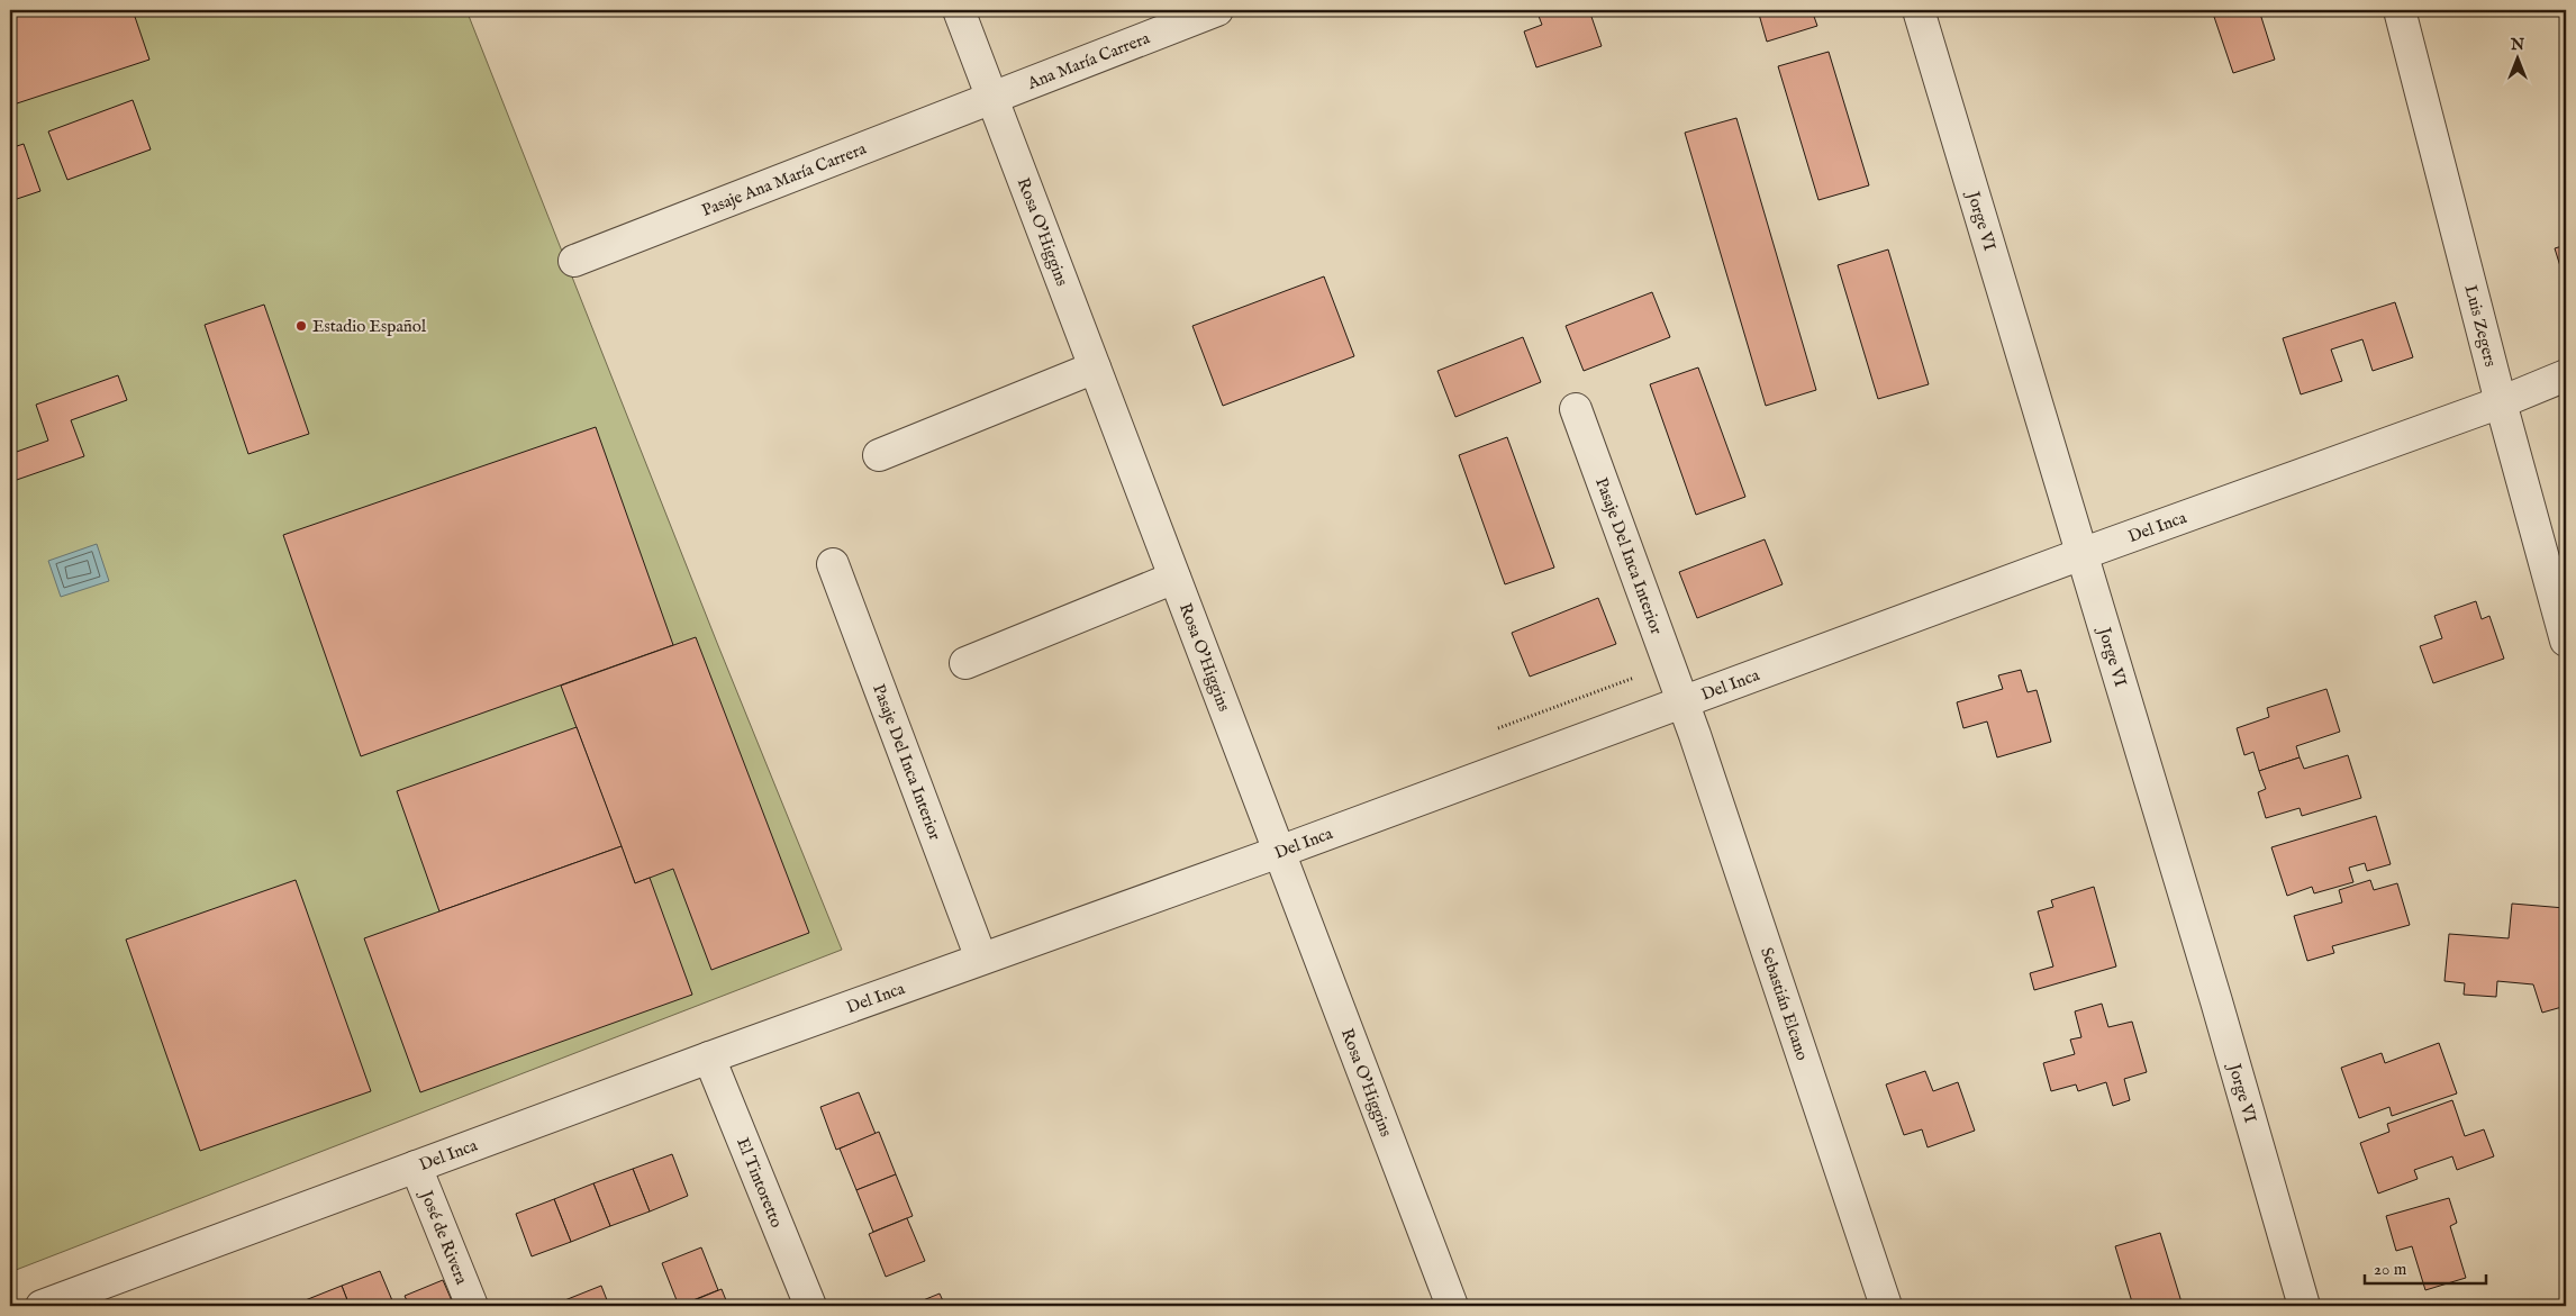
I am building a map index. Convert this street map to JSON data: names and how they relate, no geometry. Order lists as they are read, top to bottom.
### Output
{
  "streets": {
    "street": [
      "Ana María Carrera",
      "Pasaje Ana María Carrera",
      "Jorge VI",
      "Rosa O'Higgins",
      "Luis Zegers",
      "Del Inca",
      "Pasaje Del Inca Interior",
      "Sebastián Elcano",
      "El Tintoretto",
      "José de Rivera"
    ]
  },
  "crossings": [
    ["Ana María Carrera", "Pasaje Ana María Carrera"],
    ["Ana María Carrera", "Rosa O'Higgins"],
    ["Pasaje Ana María Carrera", "Rosa O'Higgins"],
    ["Jorge VI", "Del Inca"],
    ["Rosa O'Higgins", "Del Inca"],
    ["Luis Zegers", "Del Inca"],
    ["Del Inca", "Pasaje Del Inca Interior"],
    ["Del Inca", "Sebastián Elcano"],
    ["Del Inca", "El Tintoretto"],
    ["Del Inca", "José de Rivera"],
    ["Pasaje Del Inca Interior", "Sebastián Elcano"]
  ],
  "places": ["Estadio Español"],
  "scale_bar": "20 m",
  "north": "top"
}
